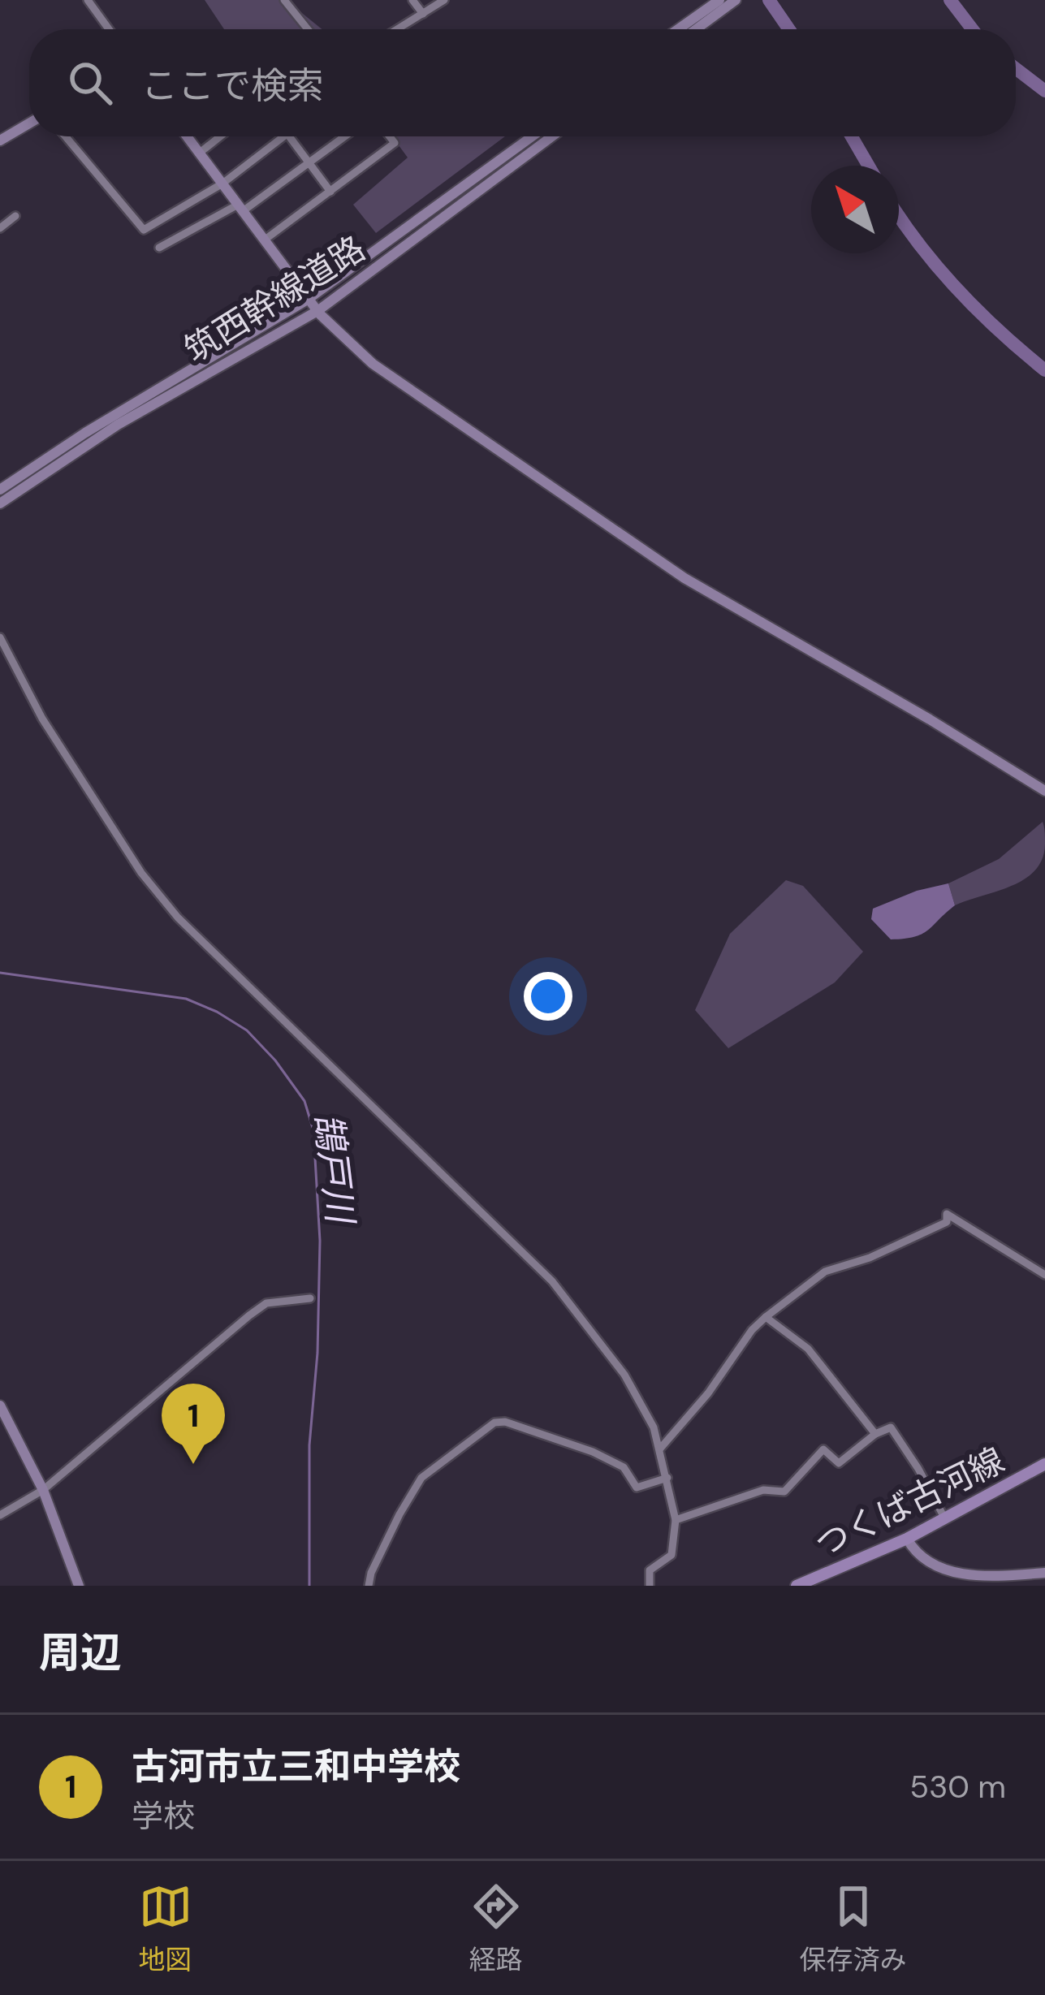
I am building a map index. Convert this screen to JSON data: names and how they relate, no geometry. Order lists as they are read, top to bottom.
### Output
{
  "streets": {
    "main road": ["つくば古河線"],
    "street": ["筑西幹線道路"]
  },
  "water": ["鵠戸川"],
  "north": "top left",
  "page": {
    "search": "ここで検索",
    "pins": "1",
    "heading": "周辺",
    "list": [
      {
        "mark": "1",
        "name": "古河市立三和中学校",
        "note": "学校",
        "value": "530 m"
      }
    ],
    "nav": ["地図", "経路", "保存済み"]
  }
}
